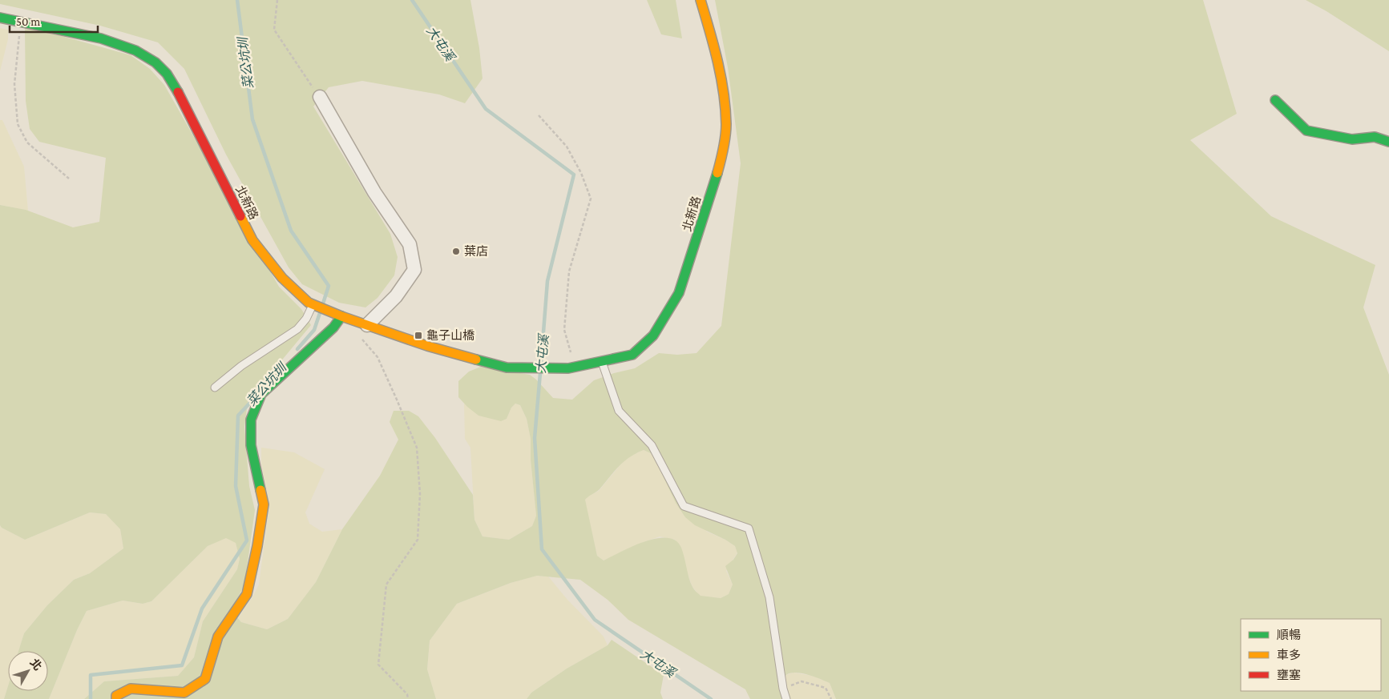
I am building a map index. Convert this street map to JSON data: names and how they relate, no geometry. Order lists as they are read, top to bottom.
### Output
{
  "streets": {
    "main road": ["北新路"]
  },
  "water": ["大屯溪", "菜公坑圳"],
  "places": {
    "other": ["葉店"],
    "transit": ["龜子山橋"]
  },
  "legend": ["順暢", "車多", "壅塞"],
  "scale_bar": "50 m",
  "north": "top right"
}
